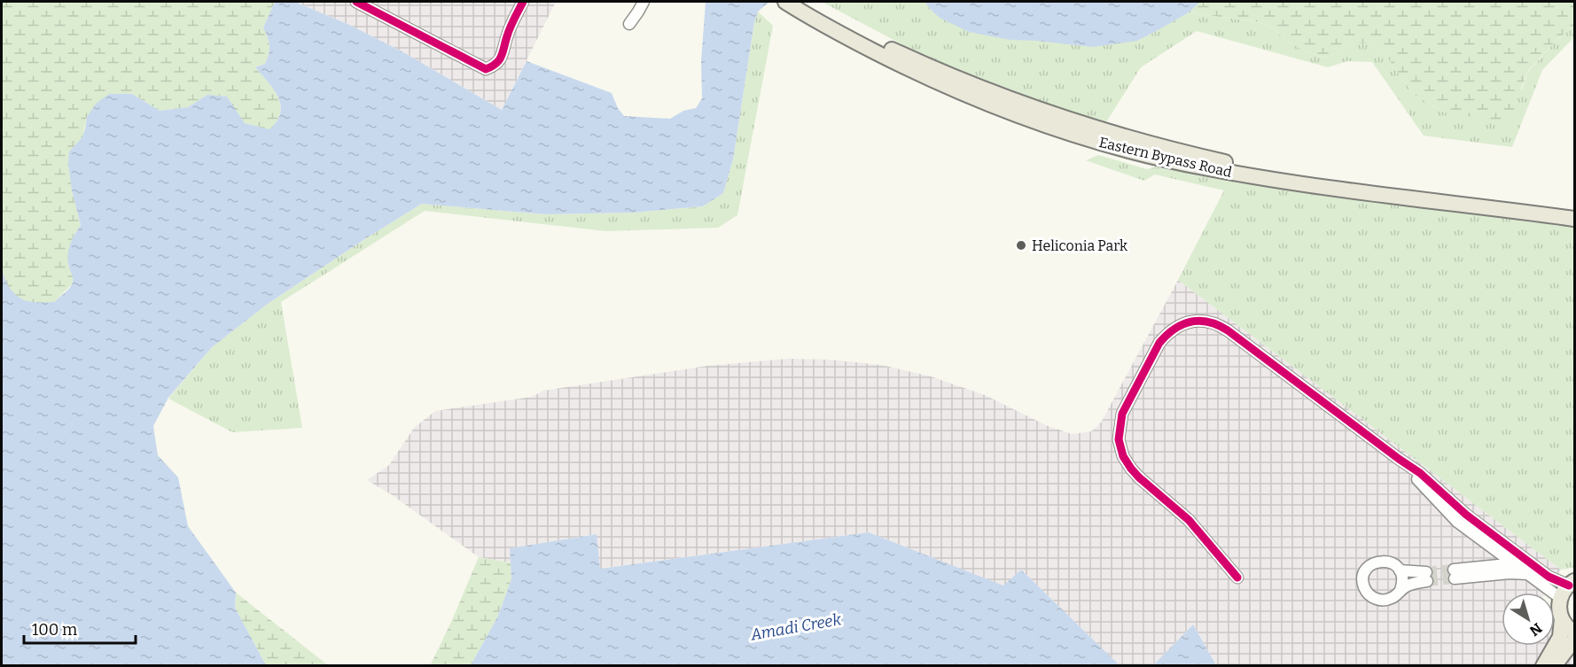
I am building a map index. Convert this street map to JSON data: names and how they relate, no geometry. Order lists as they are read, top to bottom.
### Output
{
  "streets": {
    "main road": ["Eastern Bypass Road"]
  },
  "water": ["Amadi Creek"],
  "places": ["Heliconia Park"],
  "scale_bar": "100 m",
  "north": "bottom right"
}
